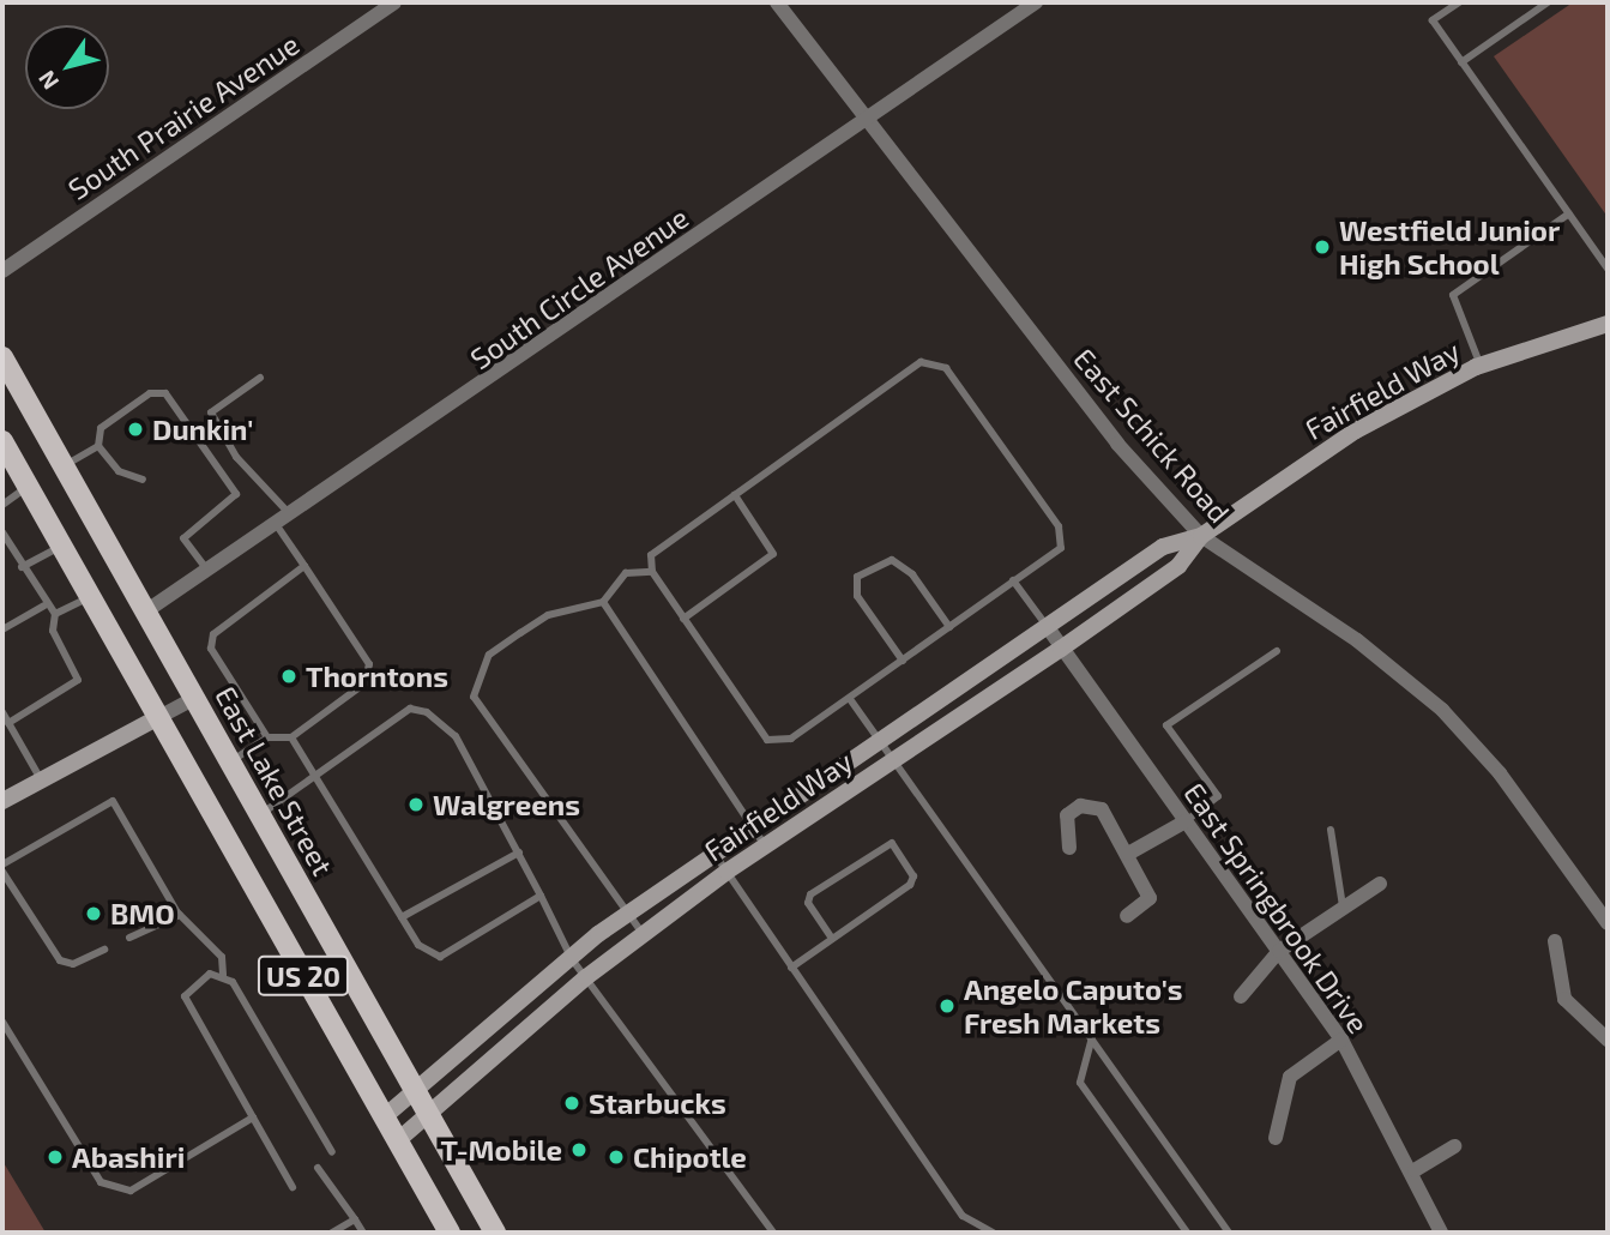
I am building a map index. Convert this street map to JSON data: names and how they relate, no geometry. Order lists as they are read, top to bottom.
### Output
{
  "streets": {
    "main road": ["East Lake Street", "US 20"],
    "street": [
      "South Prairie Avenue",
      "South Circle Avenue",
      "Fairfield Way",
      "East Schick Road",
      "East Springbrook Drive"
    ]
  },
  "crossings": [
    ["South Circle Avenue", "East Schick Road"],
    ["South Circle Avenue", "East Lake Street"],
    ["Fairfield Way", "East Schick Road"],
    ["Fairfield Way", "East Lake Street"],
    ["Fairfield Way", "East Springbrook Drive"],
    ["Fairfield Way", "US 20"]
  ],
  "places": [
    "Westfield Junior High School",
    "Dunkin'",
    "Thorntons",
    "Walgreens",
    "BMO",
    "Angelo Caputo's Fresh Markets",
    "Starbucks",
    "T-Mobile",
    "Abashiri",
    "Chipotle"
  ],
  "north": "bottom left"
}
